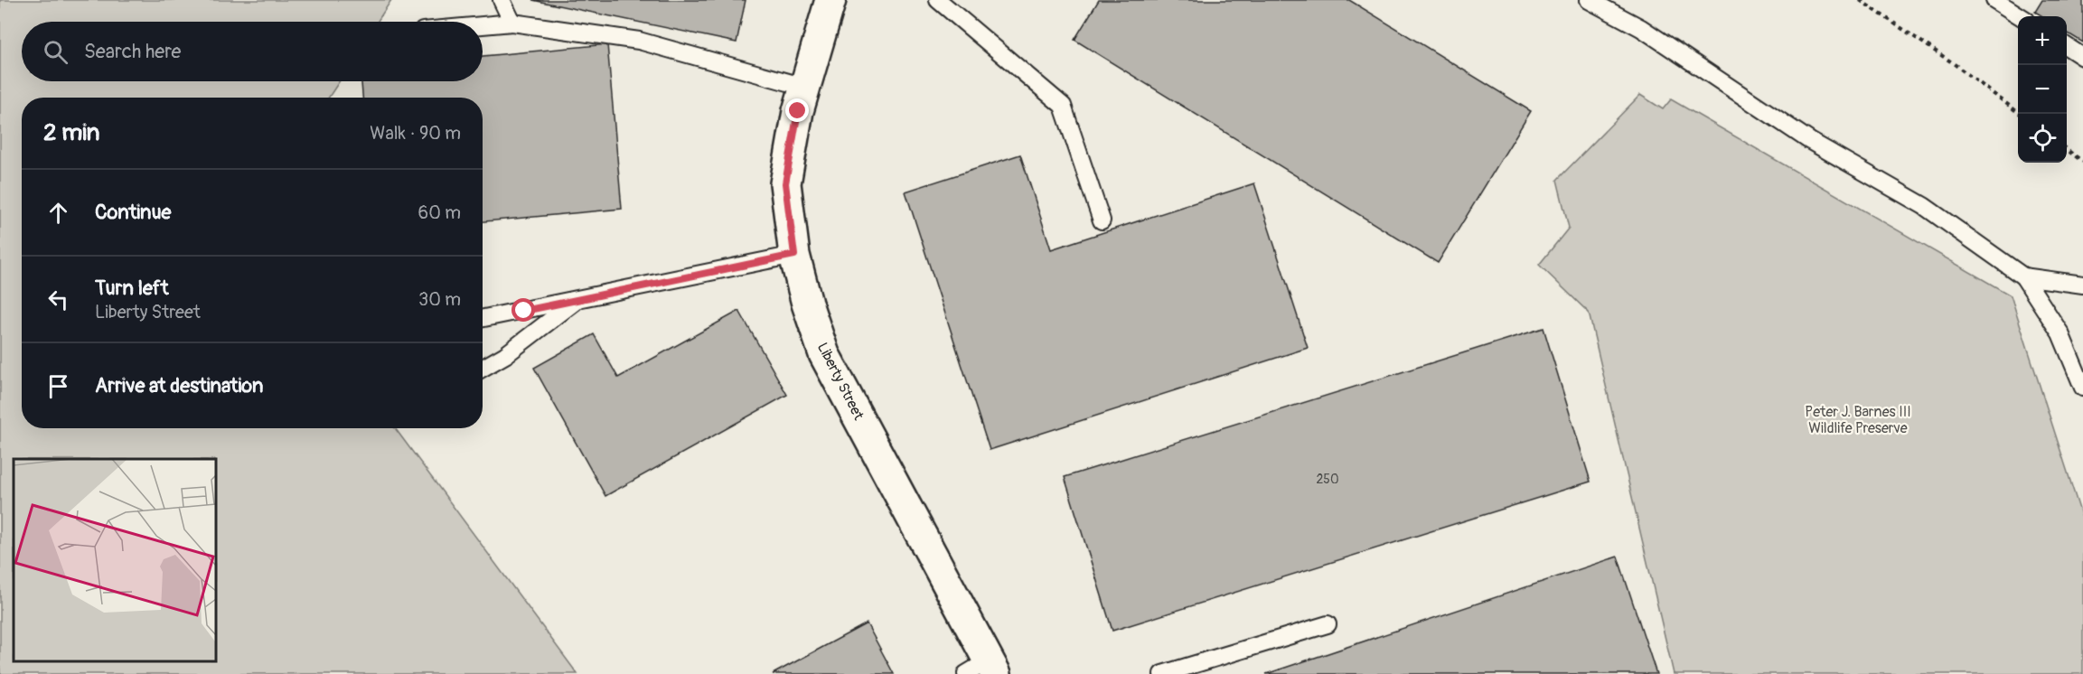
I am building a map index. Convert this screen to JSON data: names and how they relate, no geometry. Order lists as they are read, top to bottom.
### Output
{
  "streets": {
    "street": ["Liberty Street"]
  },
  "parks": ["Peter J. Barnes III Wildlife Preserve"],
  "house_numbers": ["250"],
  "page": {
    "map_buttons": ["+", "−"],
    "search": "Search here",
    "heading": ["2 min", "Walk · 90 m"],
    "list": [
      ["Continue", "60 m"],
      ["Turn left", "Liberty Street", "30 m"],
      "Arrive at destination"
    ]
  }
}
